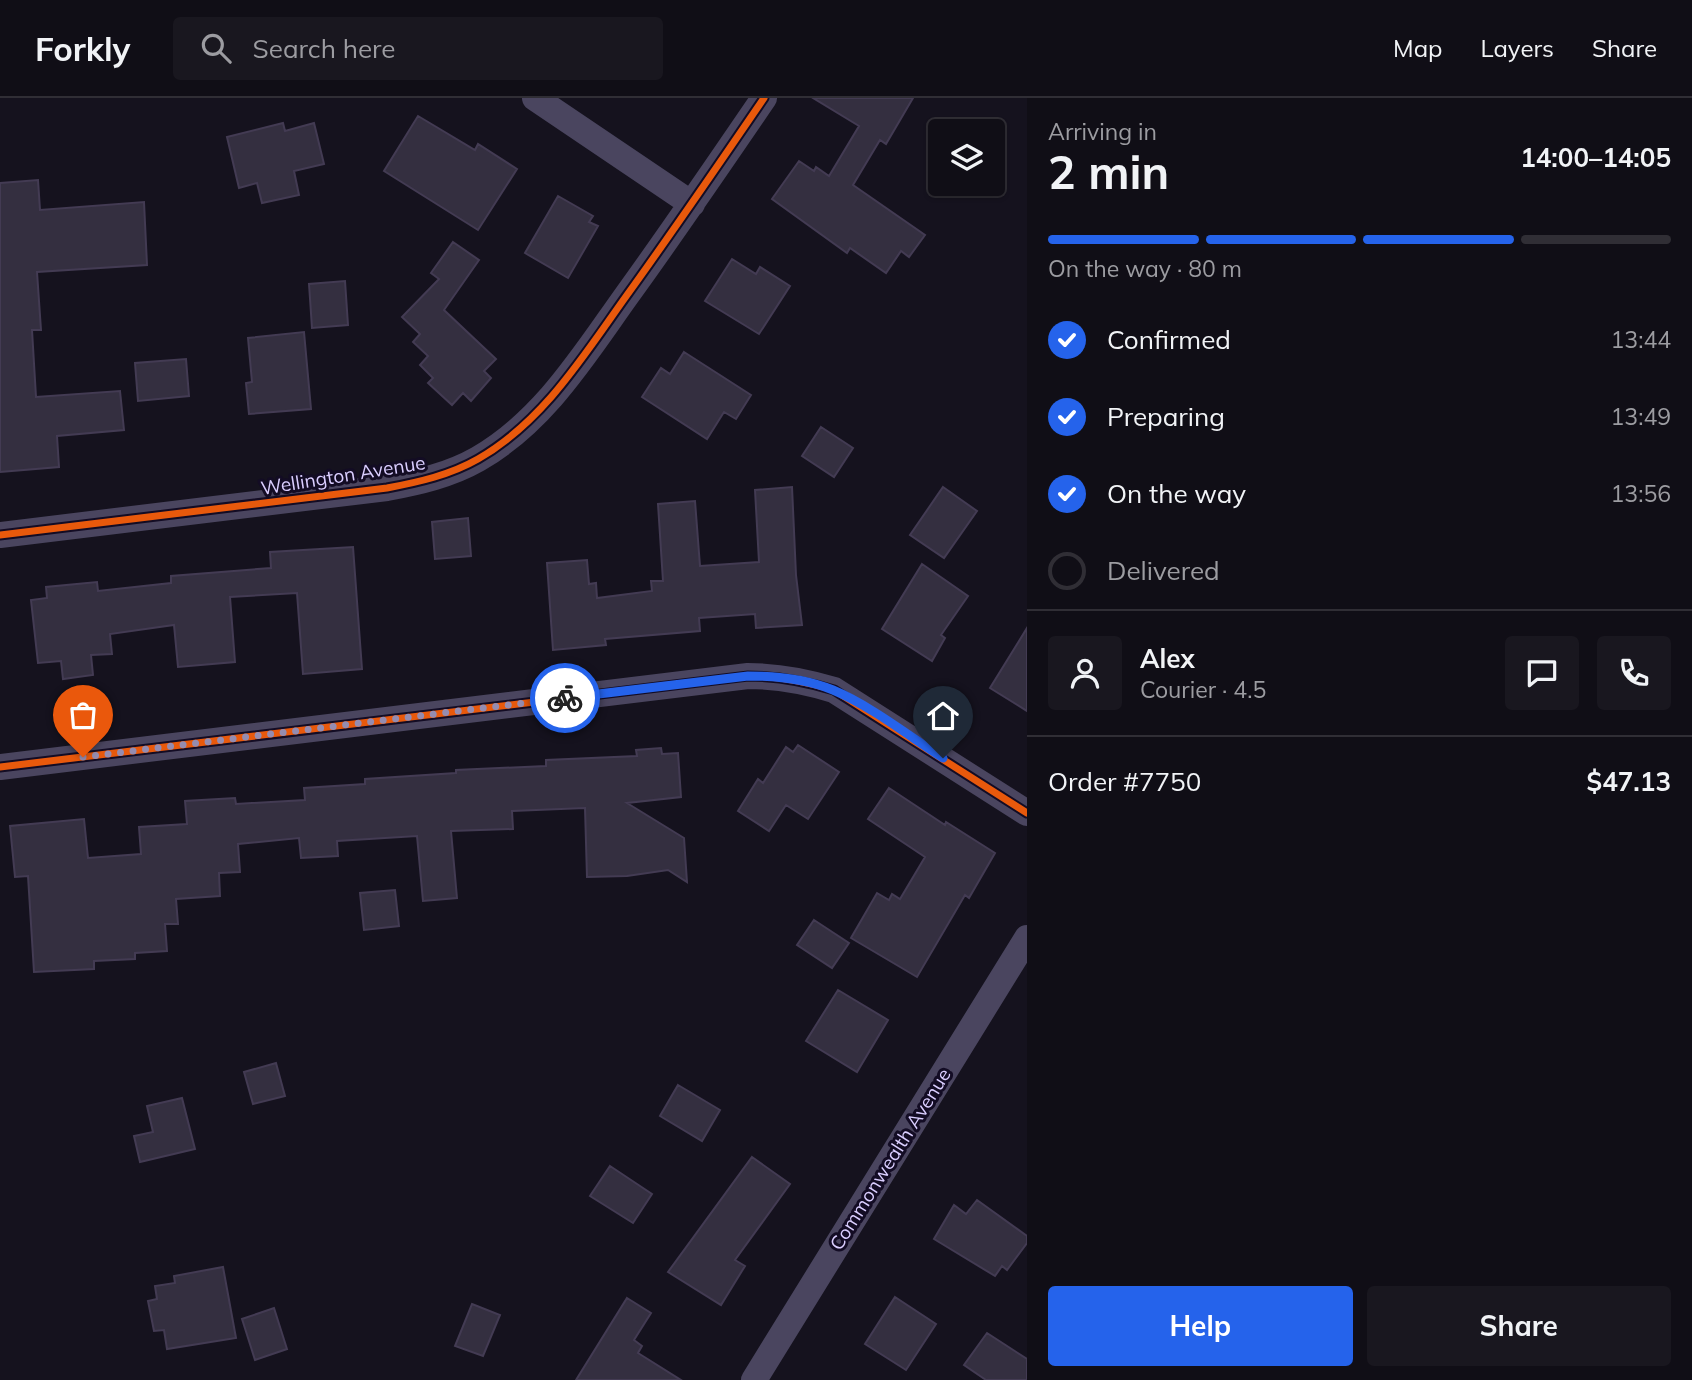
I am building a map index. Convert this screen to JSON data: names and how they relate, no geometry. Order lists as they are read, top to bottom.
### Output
{
  "streets": {
    "street": ["Wellington Avenue", "Commonwealth Avenue"]
  },
  "page": {
    "header": "Forkly",
    "search": "Search here",
    "nav": ["Map", "Layers", "Share"],
    "heading": ["2 min", "Arriving in", "14:00–14:05"],
    "panel": [
      "Alex",
      "Courier · 4.5",
      "Order #7750",
      "$47.13"
    ],
    "bar": "On the way · 80 m",
    "list": [
      ["Confirmed", "13:44"],
      ["Preparing", "13:49"],
      ["On the way", "13:56"],
      "Delivered"
    ],
    "buttons": ["Help", "Share"]
  }
}
